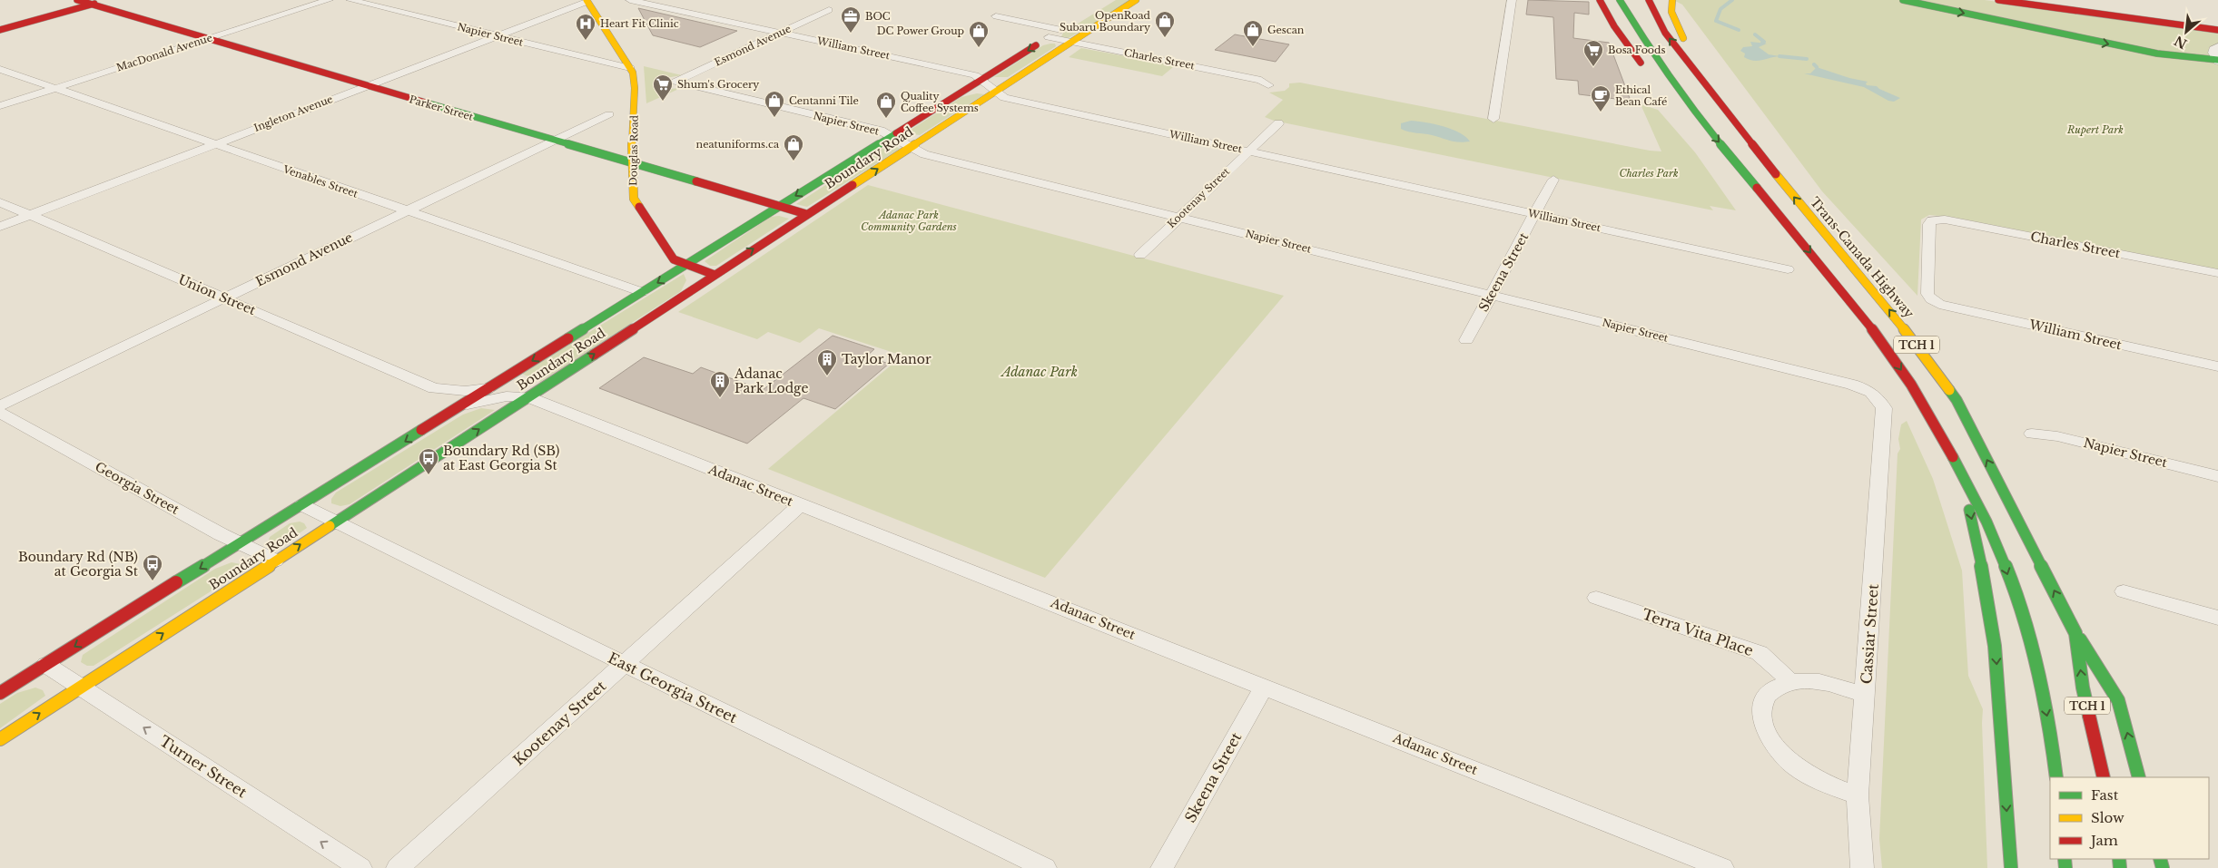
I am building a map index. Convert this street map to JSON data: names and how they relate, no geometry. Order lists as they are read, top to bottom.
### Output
{
  "streets": {
    "main road": [
      "Parker Street",
      "Douglas Road",
      "Boundary Road",
      "Trans-Canada Highway",
      "TCH 1"
    ],
    "street": [
      "Napier Street",
      "Esmond Avenue",
      "William Street",
      "MacDonald Avenue",
      "Charles Street",
      "Ingleton Avenue",
      "Venables Street",
      "Kootenay Street",
      "Skeena Street",
      "Union Street",
      "Adanac Street",
      "Georgia Street",
      "Terra Vita Place",
      "Cassiar Street",
      "East Georgia Street",
      "Turner Street"
    ]
  },
  "crossings": [
    ["Napier Street", "Esmond Avenue"],
    ["Napier Street", "Ingleton Avenue"],
    ["Napier Street", "Douglas Road"],
    ["Napier Street", "Boundary Road"],
    ["Napier Street", "Kootenay Street"],
    ["Napier Street", "Skeena Street"],
    ["Napier Street", "Cassiar Street"],
    ["Esmond Avenue", "William Street"],
    ["Esmond Avenue", "Parker Street"],
    ["Esmond Avenue", "Venables Street"],
    ["Esmond Avenue", "Union Street"],
    ["William Street", "Charles Street"],
    ["William Street", "Boundary Road"],
    ["William Street", "Kootenay Street"],
    ["William Street", "Skeena Street"],
    ["MacDonald Avenue", "Parker Street"],
    ["MacDonald Avenue", "Venables Street"],
    ["Charles Street", "Boundary Road"],
    ["Parker Street", "Ingleton Avenue"],
    ["Parker Street", "Douglas Road"],
    ["Parker Street", "Boundary Road"],
    ["Ingleton Avenue", "Douglas Road"],
    ["Ingleton Avenue", "Venables Street"],
    ["Ingleton Avenue", "Union Street"],
    ["Douglas Road", "Boundary Road"],
    ["Boundary Road", "Venables Street"],
    ["Boundary Road", "Union Street"],
    ["Boundary Road", "Adanac Street"],
    ["Boundary Road", "Georgia Street"],
    ["Boundary Road", "East Georgia Street"],
    ["Boundary Road", "Turner Street"],
    ["Kootenay Street", "Adanac Street"],
    ["Kootenay Street", "East Georgia Street"],
    ["Skeena Street", "Adanac Street"]
  ],
  "one_way": ["Turner Street"],
  "parks": [
    "Rupert Park",
    "Charles Park",
    "Adanac Park Community Gardens",
    "Adanac Park"
  ],
  "places": {
    "office": ["BOC"],
    "shop": [
      "OpenRoad Subaru Boundary",
      "Gescan",
      "DC Power Group",
      "Centanni Tile",
      "Quality Coffee Systems",
      "neatuniforms.ca"
    ],
    "hospital": ["Heart Fit Clinic"],
    "supermarket": ["Bosa Foods", "Shum's Grocery"],
    "cafe": ["Ethical Bean Café"],
    "building": ["Taylor Manor", "Adanac Park Lodge"],
    "bus stop": ["Boundary Rd (SB) at East Georgia St", "Boundary Rd (NB) at Georgia St"]
  },
  "legend": ["Fast", "Slow", "Jam"],
  "north": "bottom left"
}
